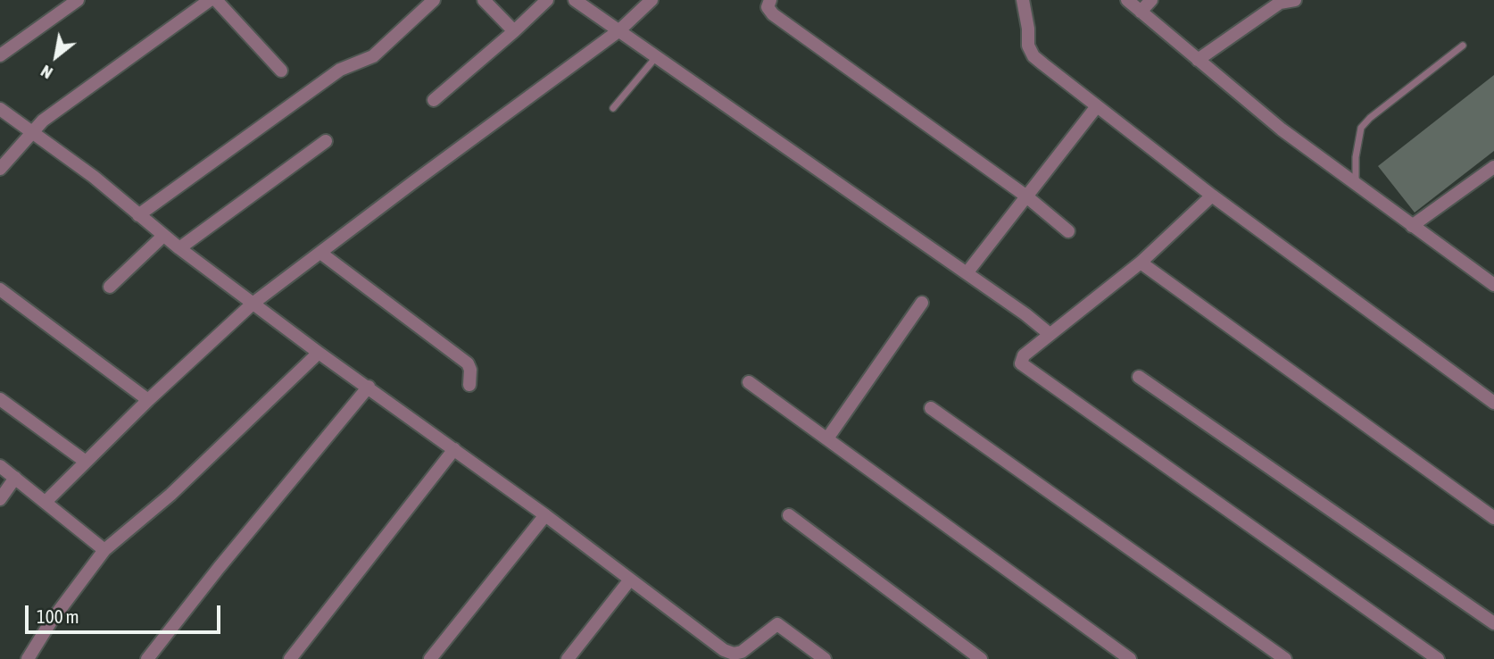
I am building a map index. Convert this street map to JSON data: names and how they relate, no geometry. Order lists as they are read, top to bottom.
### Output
{
  "scale_bar": "100 m",
  "north": "bottom left"
}
